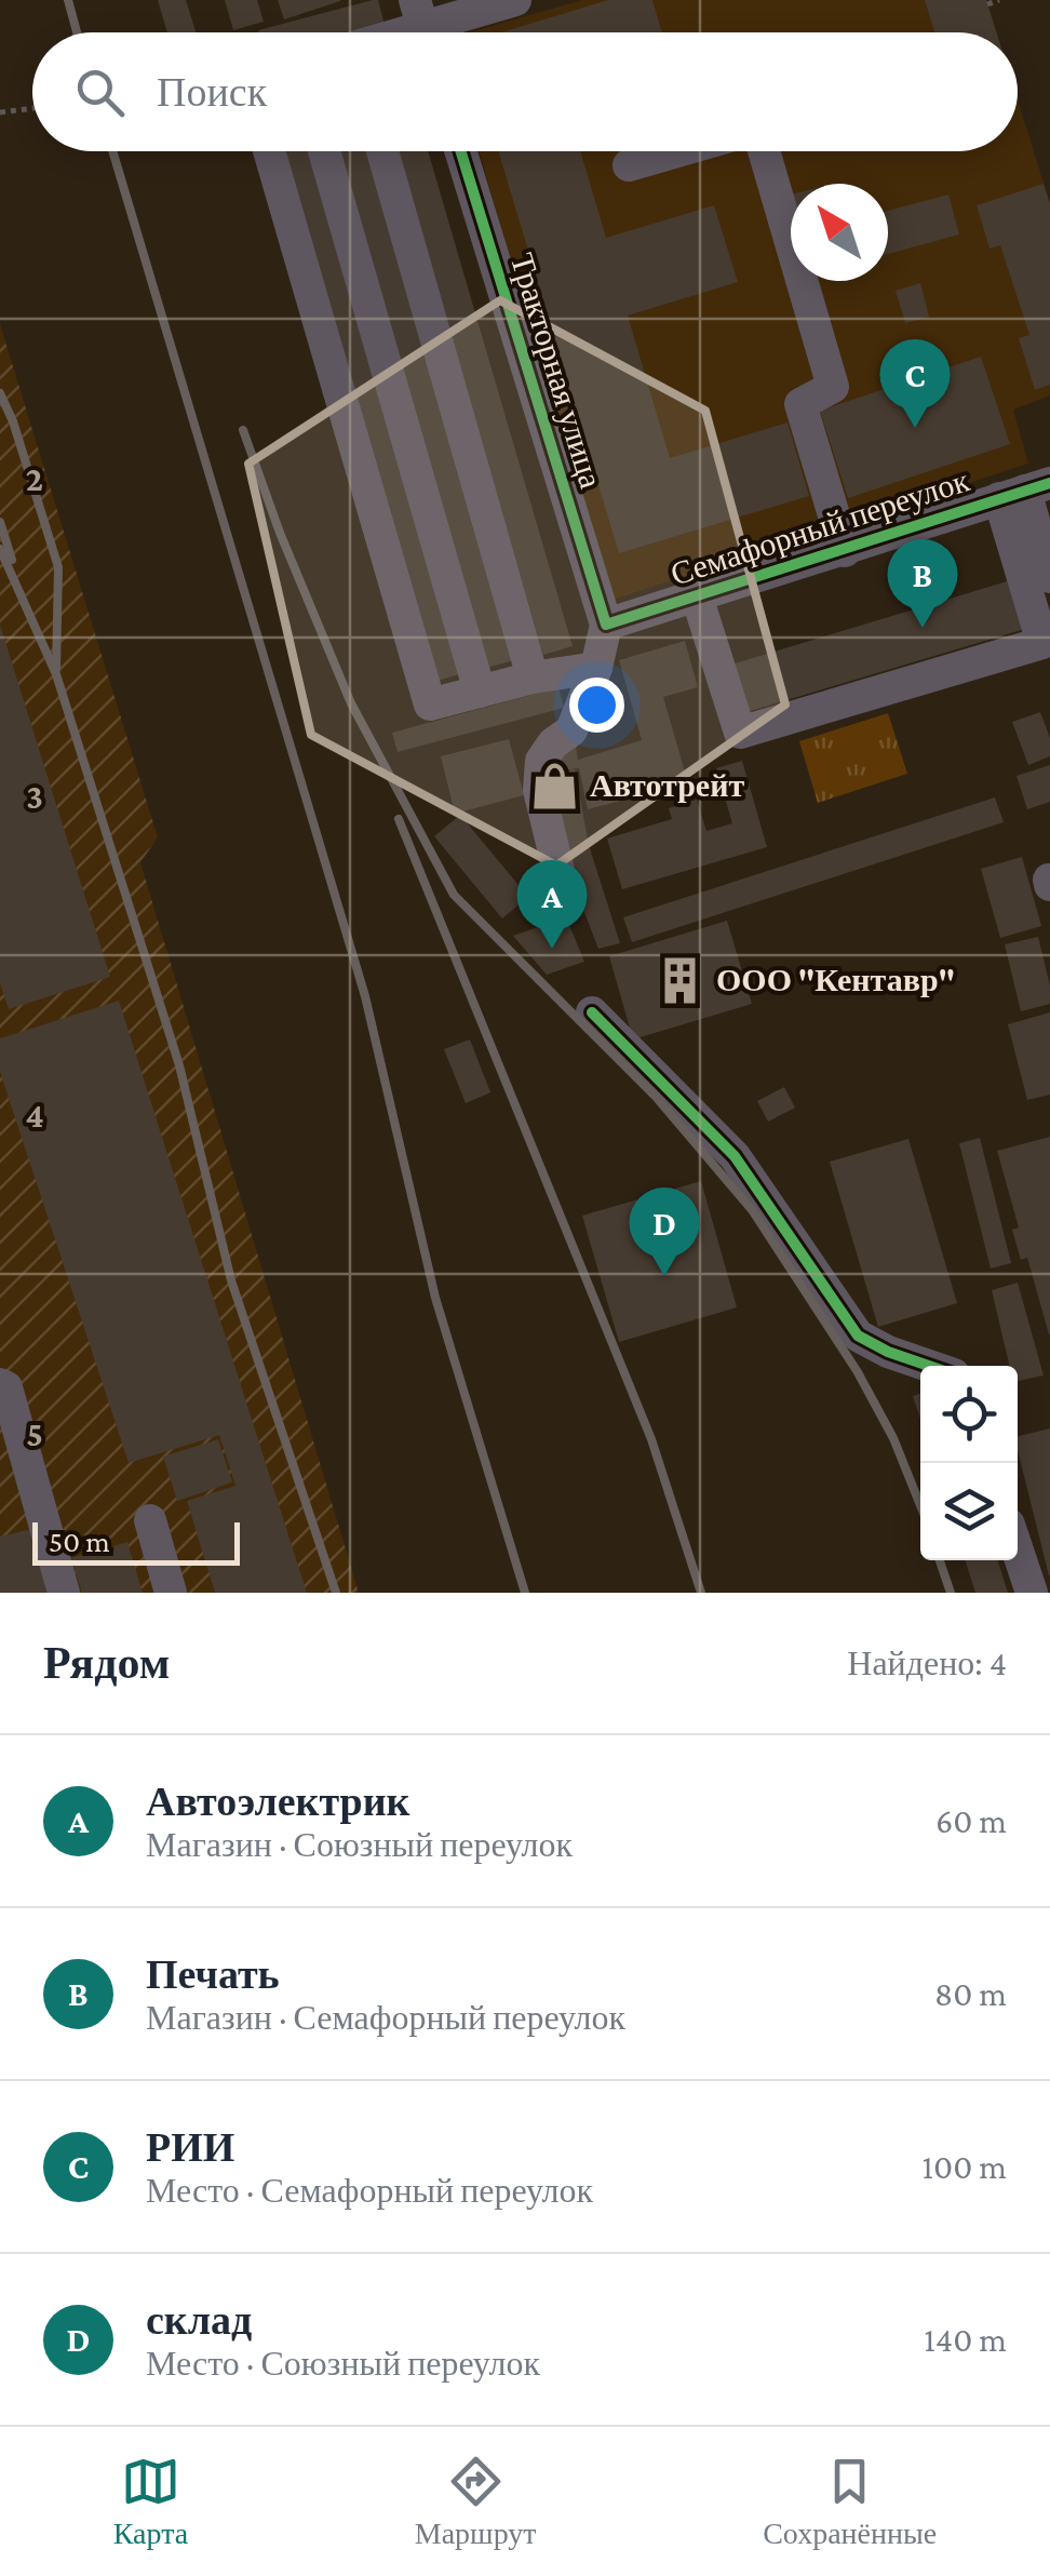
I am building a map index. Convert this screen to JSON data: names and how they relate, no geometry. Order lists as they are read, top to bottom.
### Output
{
  "streets": {
    "street": ["Тракторная улица", "Семафорный переулок"]
  },
  "crossings": [
    ["Тракторная улица", "Семафорный переулок"]
  ],
  "places": {
    "shop": ["Автотрейт"],
    "building": ["ООО \"Кентавр\""]
  },
  "scale_bar": "50 m",
  "north": "top left",
  "page": {
    "search": "Поиск",
    "pins": [
      "C",
      "B",
      "A",
      "D"
    ],
    "scale": "50 m",
    "heading": ["Рядом", "Найдено: 4"],
    "list": [
      {
        "mark": "A",
        "name": "Автоэлектрик",
        "note": "Магазин · Союзный переулок",
        "value": "60 m"
      },
      {
        "mark": "B",
        "name": "Печать",
        "note": "Магазин · Семафорный переулок",
        "value": "80 m"
      },
      {
        "mark": "C",
        "name": "РИИ",
        "note": "Место · Семафорный переулок",
        "value": "100 m"
      },
      {
        "mark": "D",
        "name": "склад",
        "note": "Место · Союзный переулок",
        "value": "140 m"
      }
    ],
    "nav": ["Карта", "Маршрут", "Сохранённые"]
  },
  "grid": {
    "rows": [
      "2",
      "3",
      "4",
      "5"
    ]
  }
}
